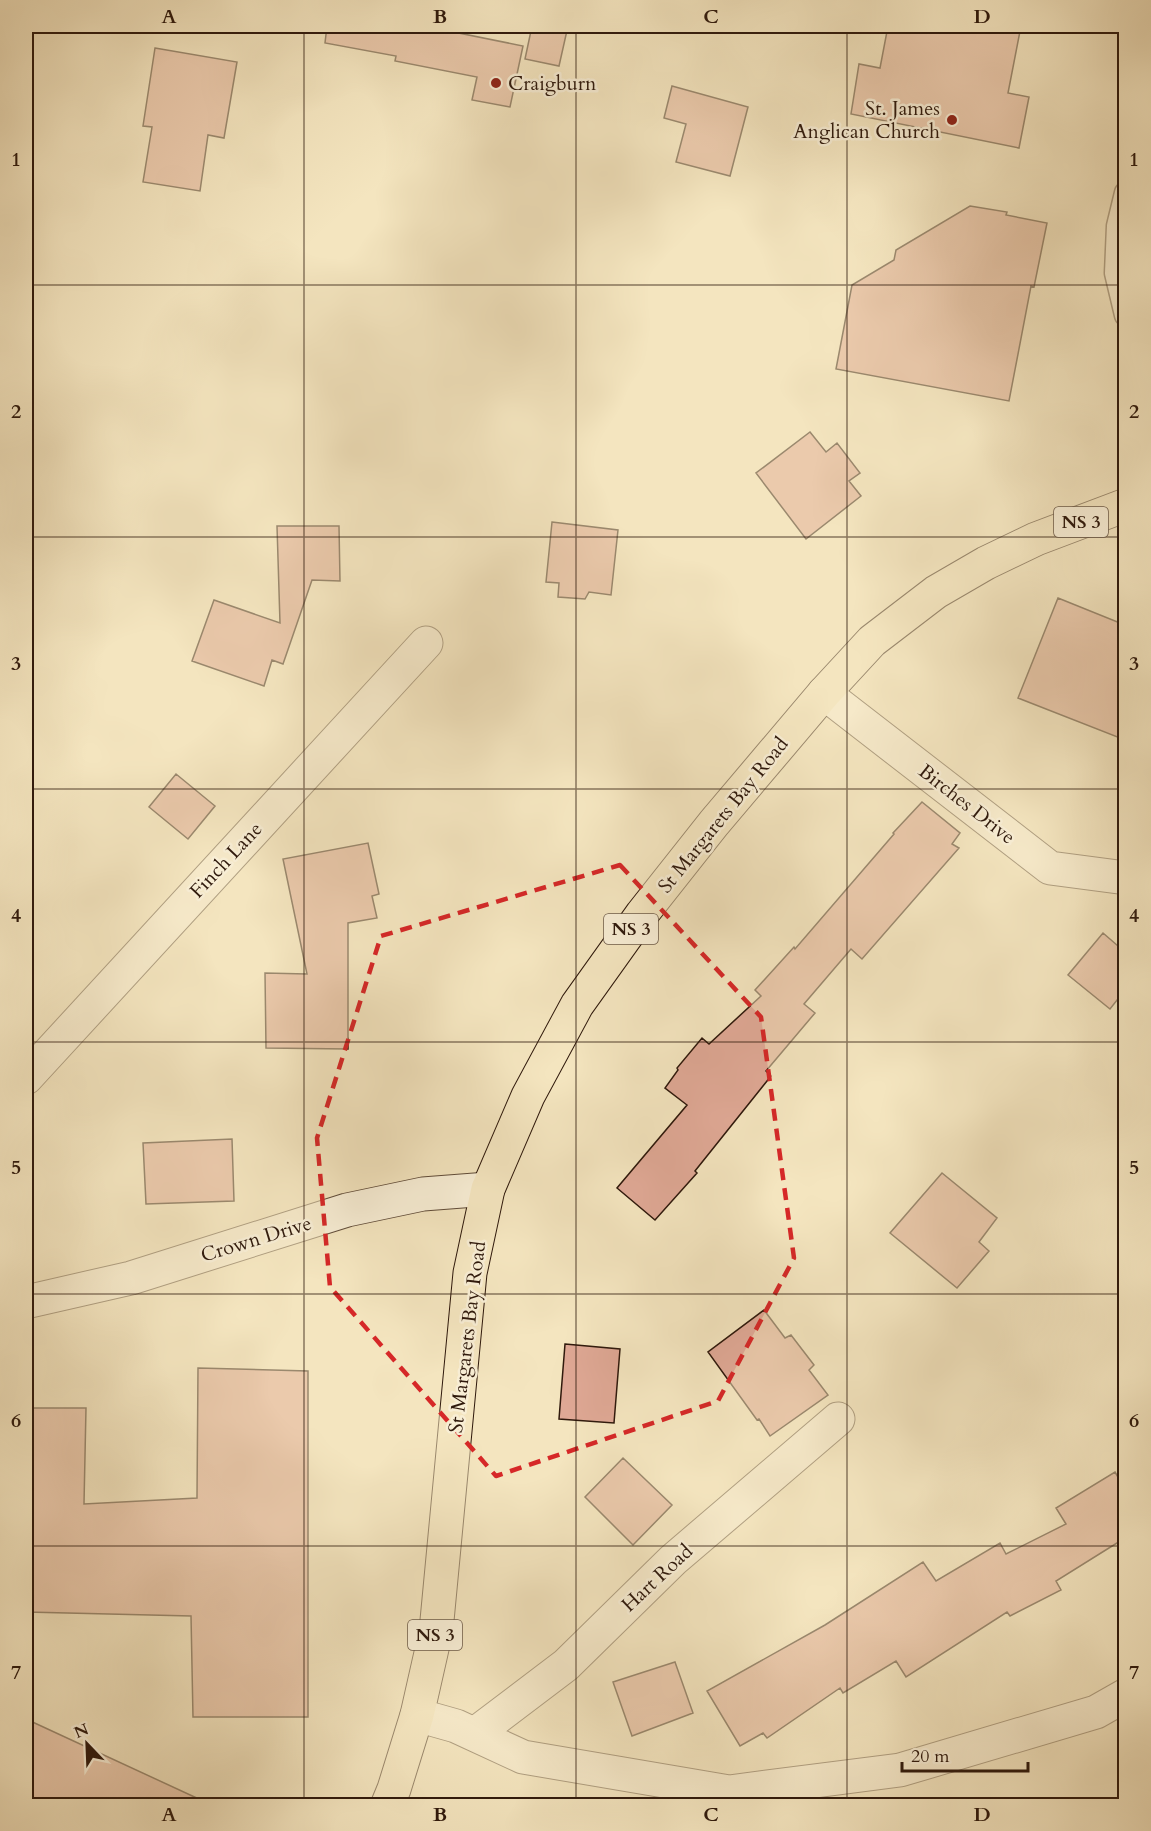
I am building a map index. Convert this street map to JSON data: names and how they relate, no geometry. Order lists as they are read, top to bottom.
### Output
{
  "streets": {
    "main road": ["NS 3", "St Margarets Bay Road"],
    "street": [
      "Birches Drive",
      "Finch Lane",
      "Crown Drive",
      "Hart Road"
    ]
  },
  "crossings": [
    ["Birches Drive", "St Margarets Bay Road"],
    ["St Margarets Bay Road", "Crown Drive"]
  ],
  "places": ["Craigburn", "St. James Anglican Church"],
  "scale_bar": "20 m",
  "north": "top left",
  "grid": {
    "columns": [
      "A",
      "B",
      "C",
      "D"
    ],
    "rows": [
      "1",
      "2",
      "3",
      "4",
      "5",
      "6",
      "7"
    ]
  }
}
